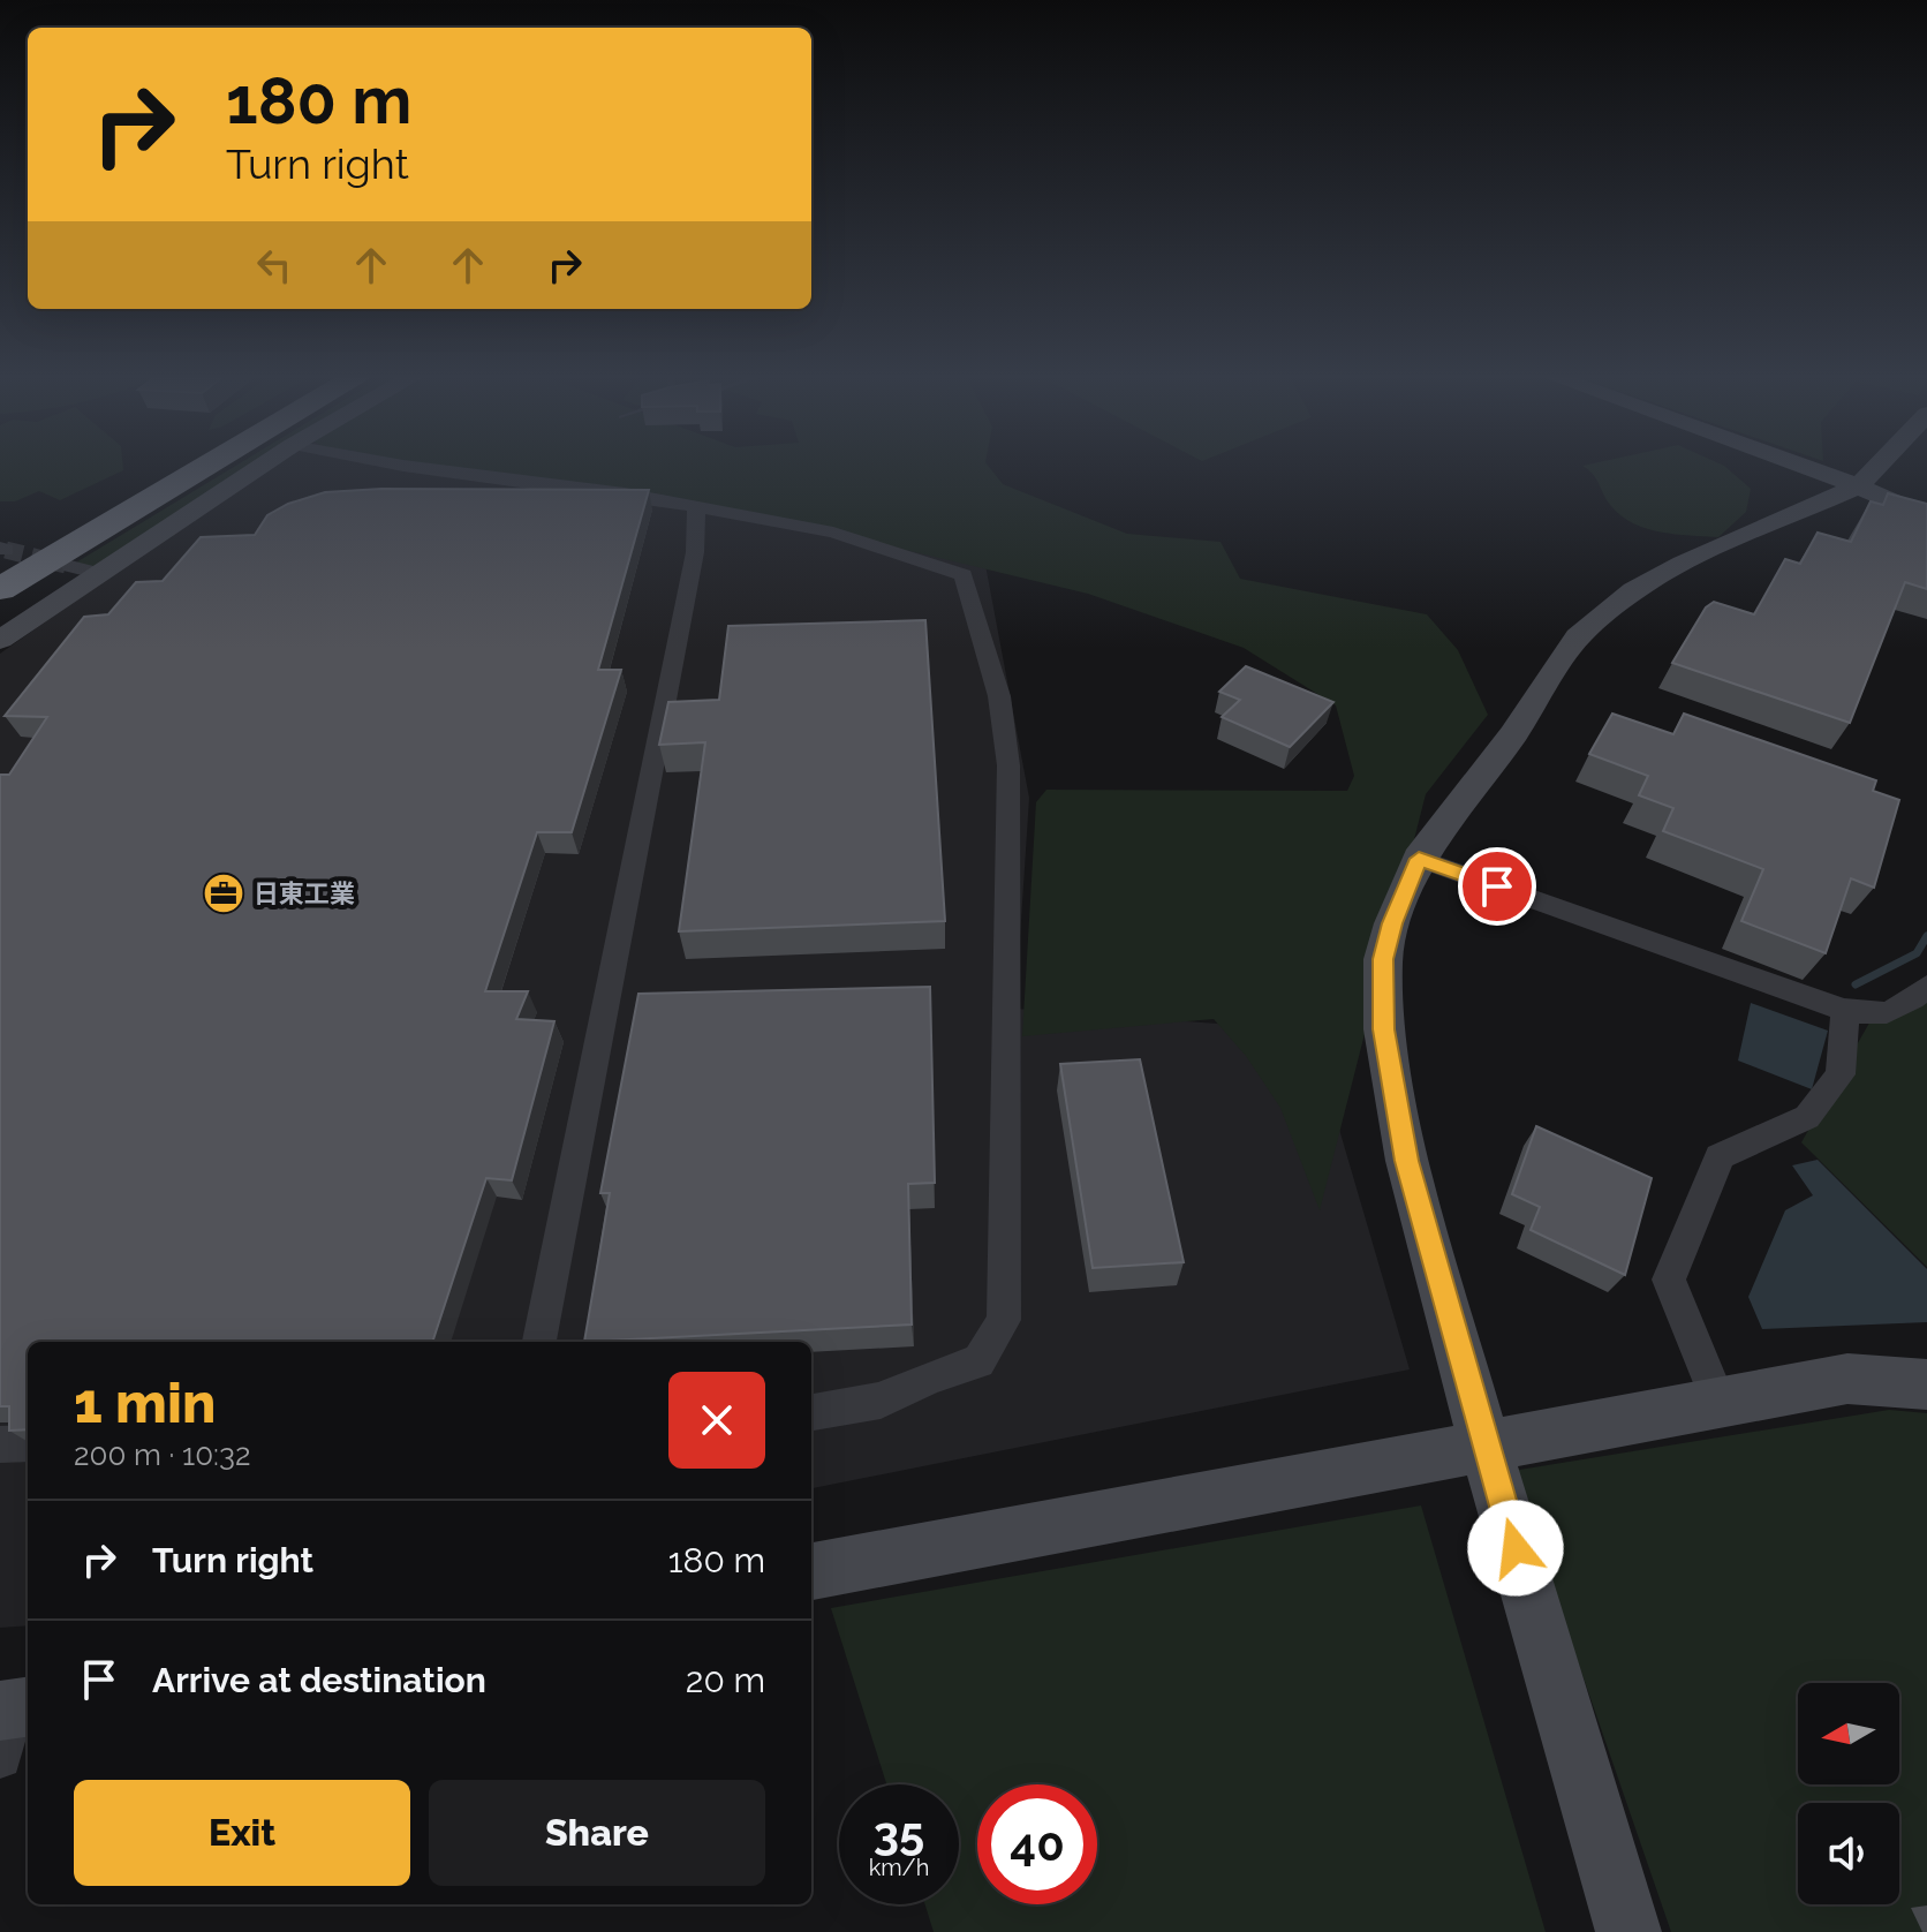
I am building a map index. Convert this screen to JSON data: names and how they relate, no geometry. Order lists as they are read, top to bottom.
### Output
{
  "places": {
    "office": ["日東工業"]
  },
  "north": "left",
  "page": {
    "turn": ["180 m", "Turn right"],
    "heading": ["1 min", "200 m · 10:32"],
    "list": [
      {
        "name": "Turn right",
        "value": "180 m"
      },
      {
        "name": "Arrive at destination",
        "value": "20 m"
      }
    ],
    "buttons": ["Exit", "Share"],
    "speed": "35 km/h",
    "limit": "40"
  }
}
